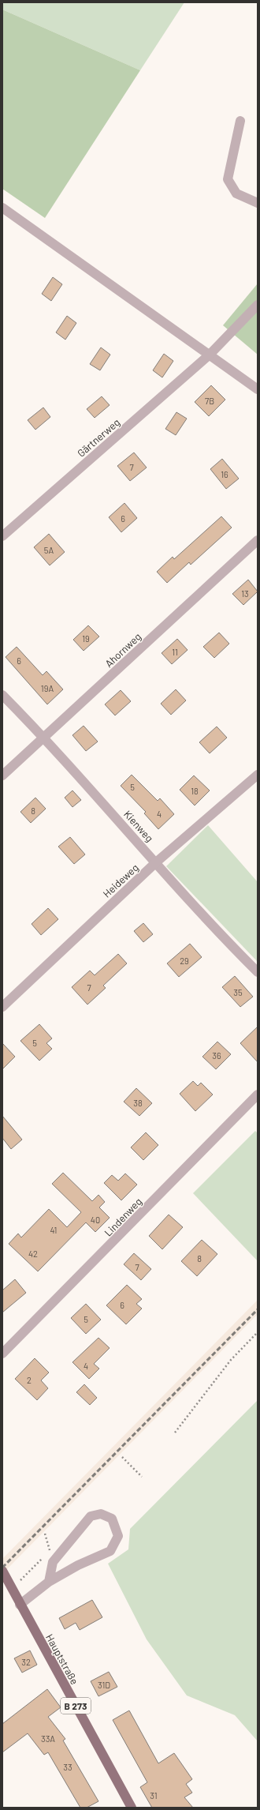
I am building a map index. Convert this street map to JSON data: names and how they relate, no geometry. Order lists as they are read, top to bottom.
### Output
{
  "streets": {
    "main road": ["Hauptstraße", "B 273"],
    "street": [
      "Gärtnerweg",
      "Ahornweg",
      "Kienweg",
      "Heideweg",
      "Lindenweg"
    ]
  },
  "crossings": [
    ["Ahornweg", "Kienweg"],
    ["Kienweg", "Heideweg"]
  ],
  "house_numbers": [
    "7B",
    "7",
    "16",
    "6",
    "5A",
    "13",
    "19",
    "11",
    "6",
    "19A",
    "5",
    "18",
    "8",
    "4",
    "29",
    "7",
    "35",
    "5",
    "36",
    "38",
    "40",
    "41",
    "42",
    "8",
    "7",
    "6",
    "5",
    "4",
    "2",
    "32",
    "31D",
    "33A",
    "33",
    "31"
  ]
}
